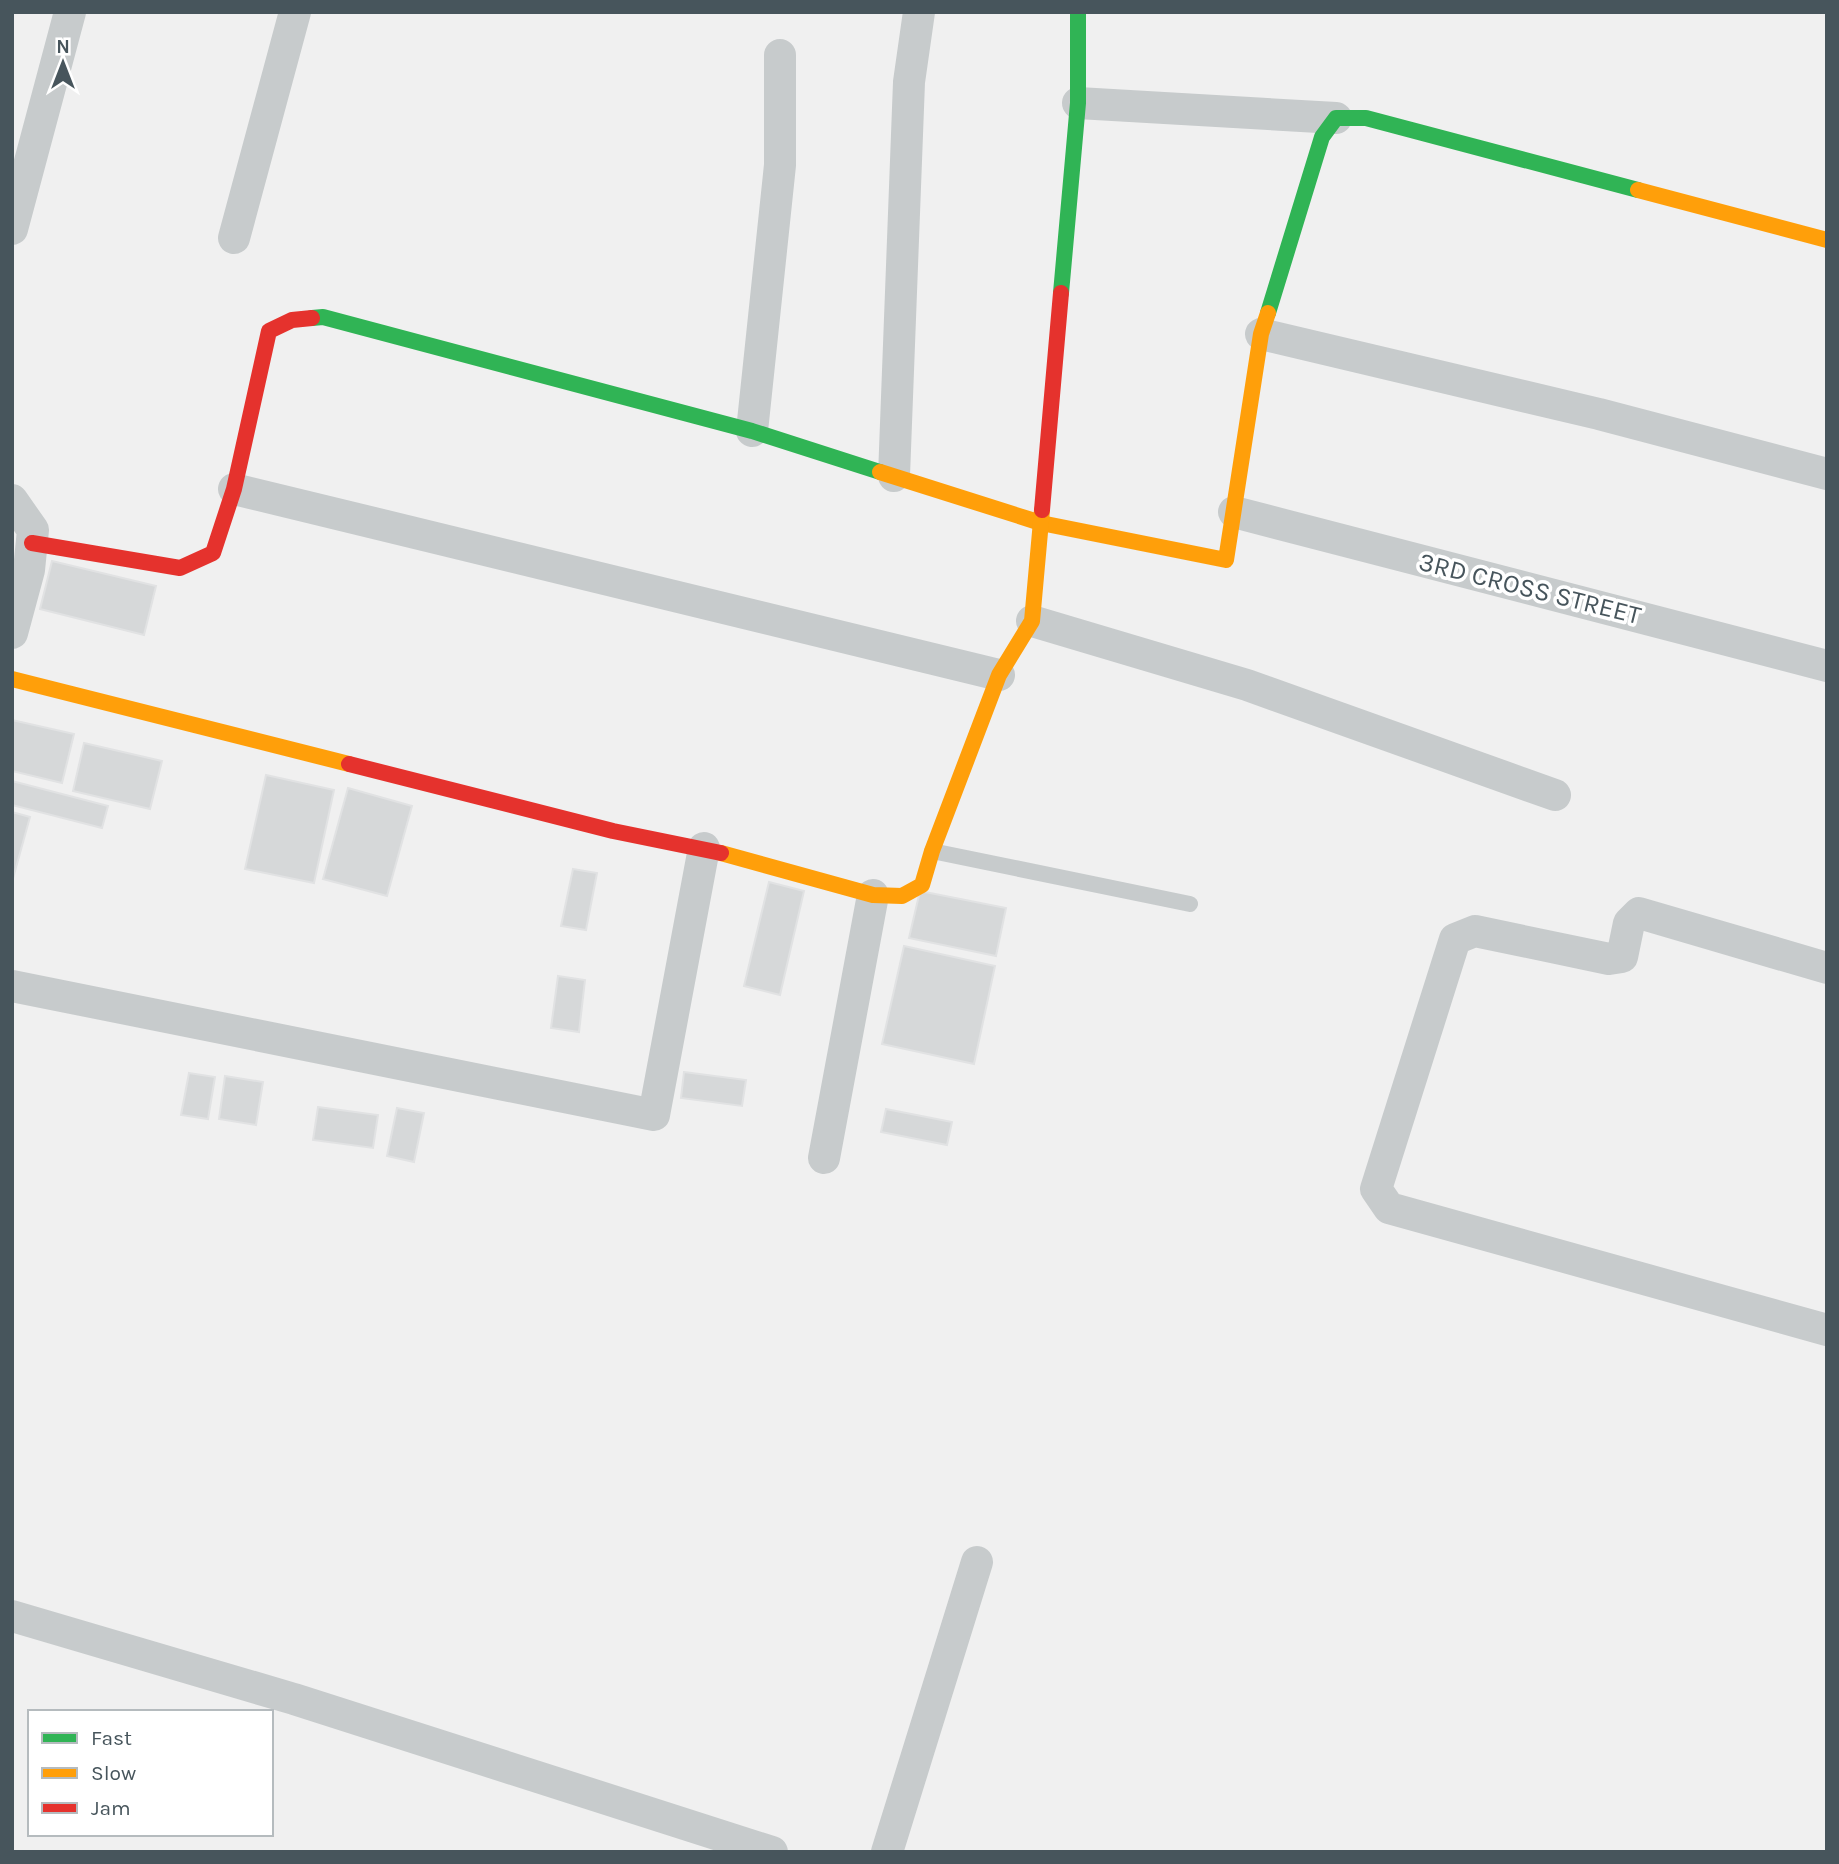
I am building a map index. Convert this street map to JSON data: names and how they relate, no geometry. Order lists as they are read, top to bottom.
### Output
{
  "streets": {
    "street": ["3RD CROSS STREET"]
  },
  "legend": ["Fast", "Slow", "Jam"],
  "north": "top"
}
